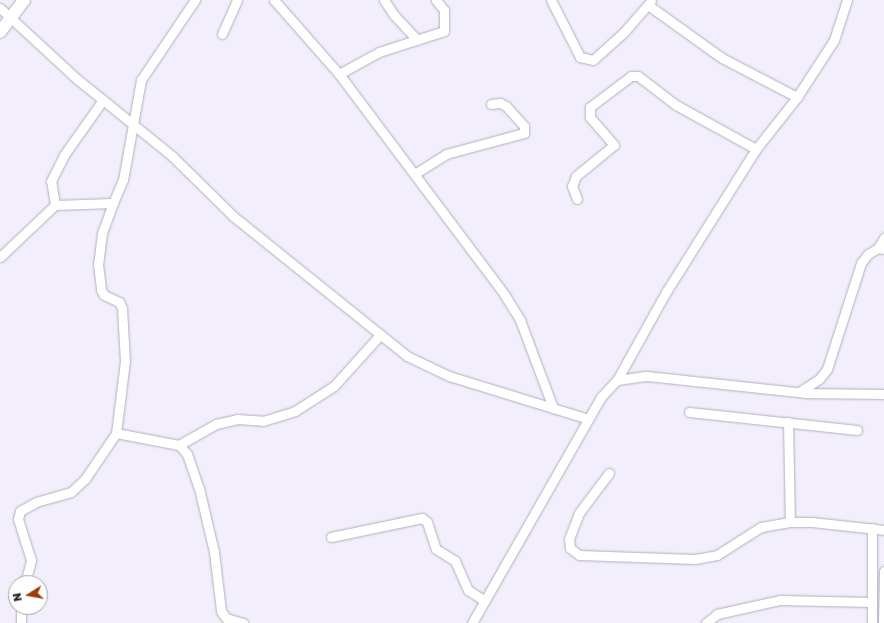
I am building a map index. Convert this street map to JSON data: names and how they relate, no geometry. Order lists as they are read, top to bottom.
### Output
{
  "north": "left"
}
